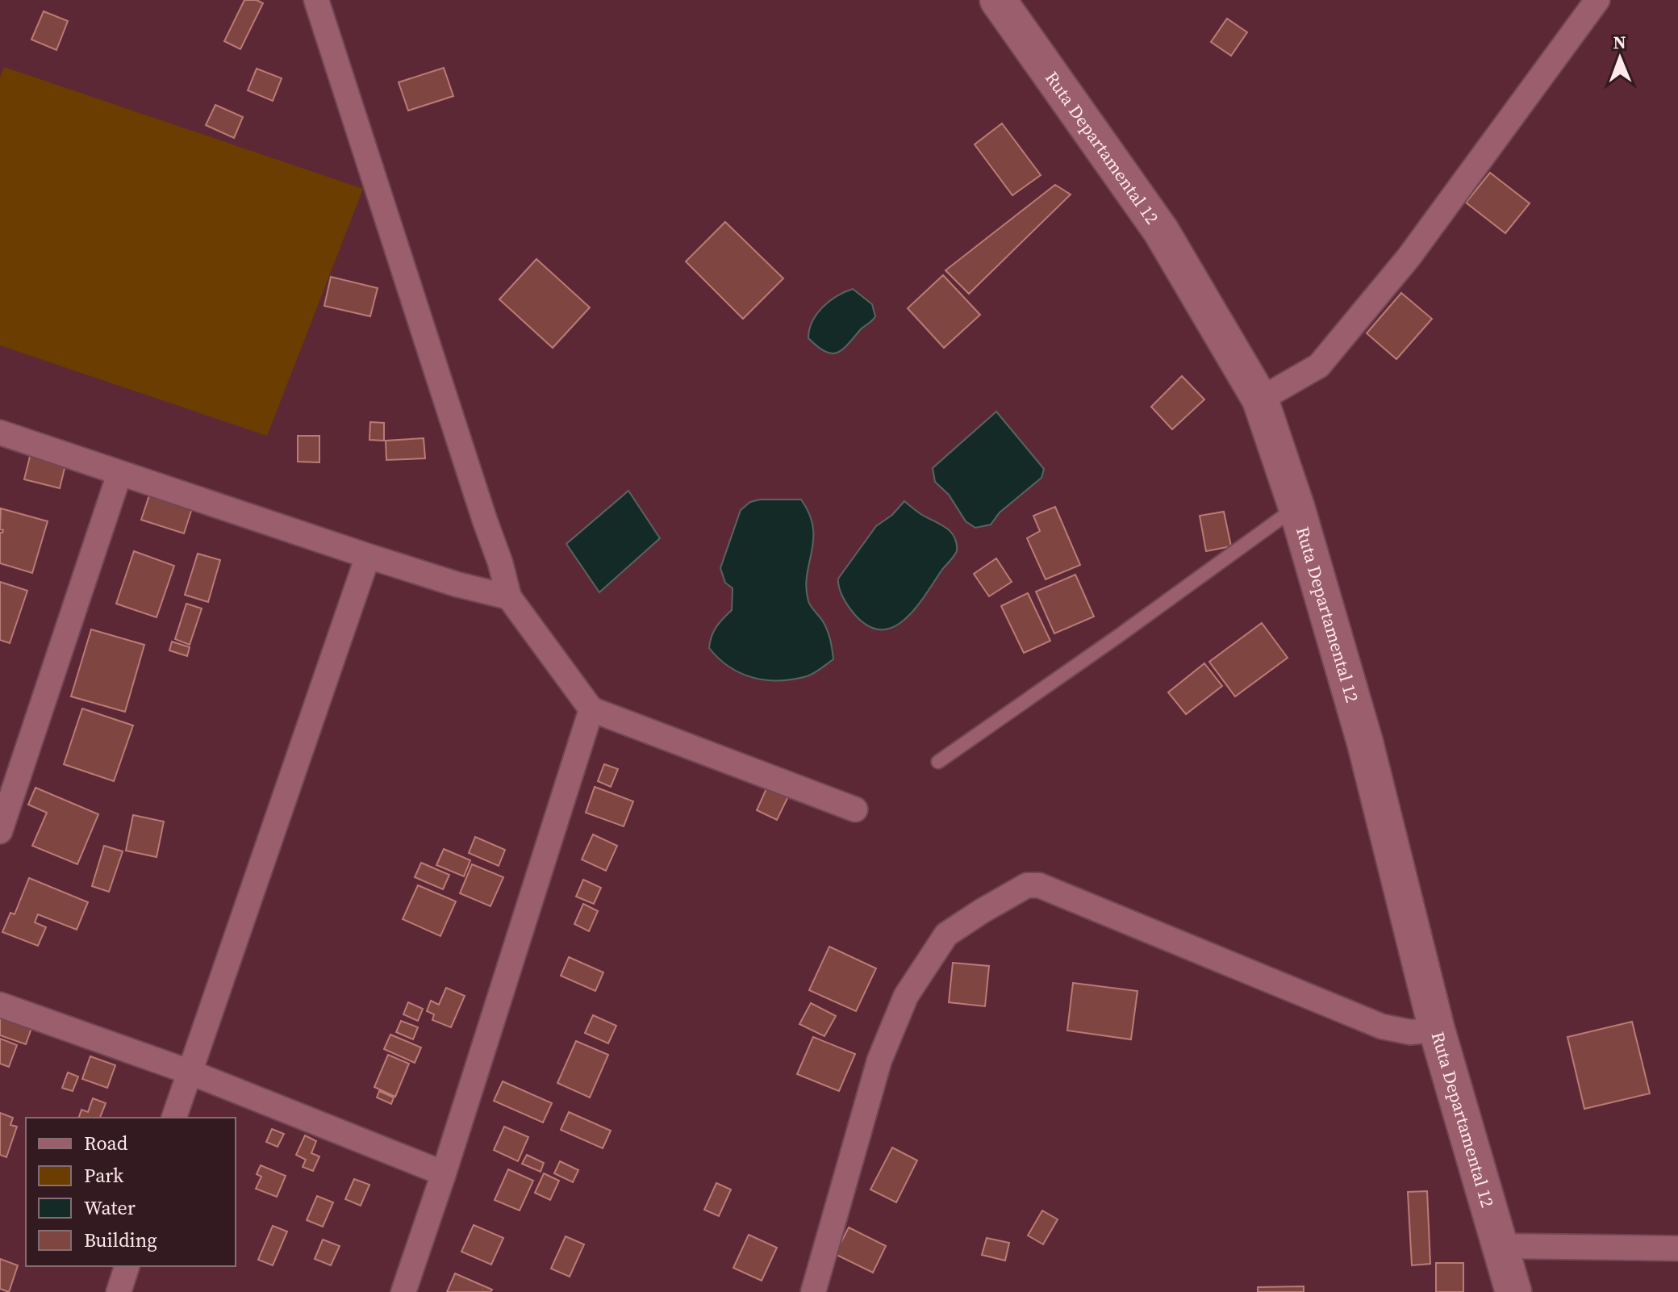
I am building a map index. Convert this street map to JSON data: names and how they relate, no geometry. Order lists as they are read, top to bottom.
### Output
{
  "streets": {
    "main road": ["Ruta Departamental 12"]
  },
  "legend": [
    "Road",
    "Park",
    "Water",
    "Building"
  ],
  "north": "top"
}
